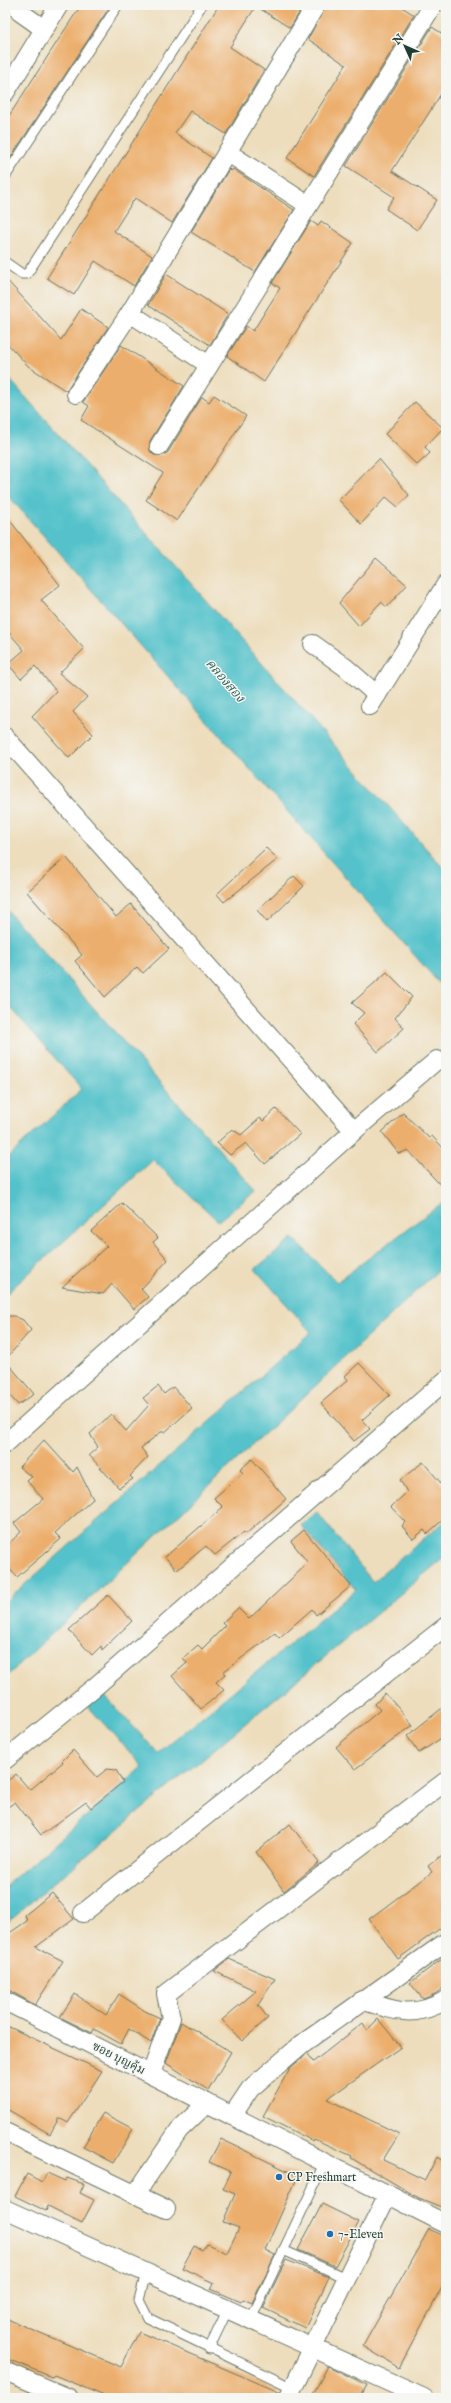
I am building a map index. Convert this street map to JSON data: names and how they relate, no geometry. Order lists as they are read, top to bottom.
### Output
{
  "streets": {
    "street": ["ซอย บุญคุ้ม"]
  },
  "water": ["คลองสอง"],
  "places": ["CP Freshmart", "7-Eleven"],
  "north": "top left"
}
